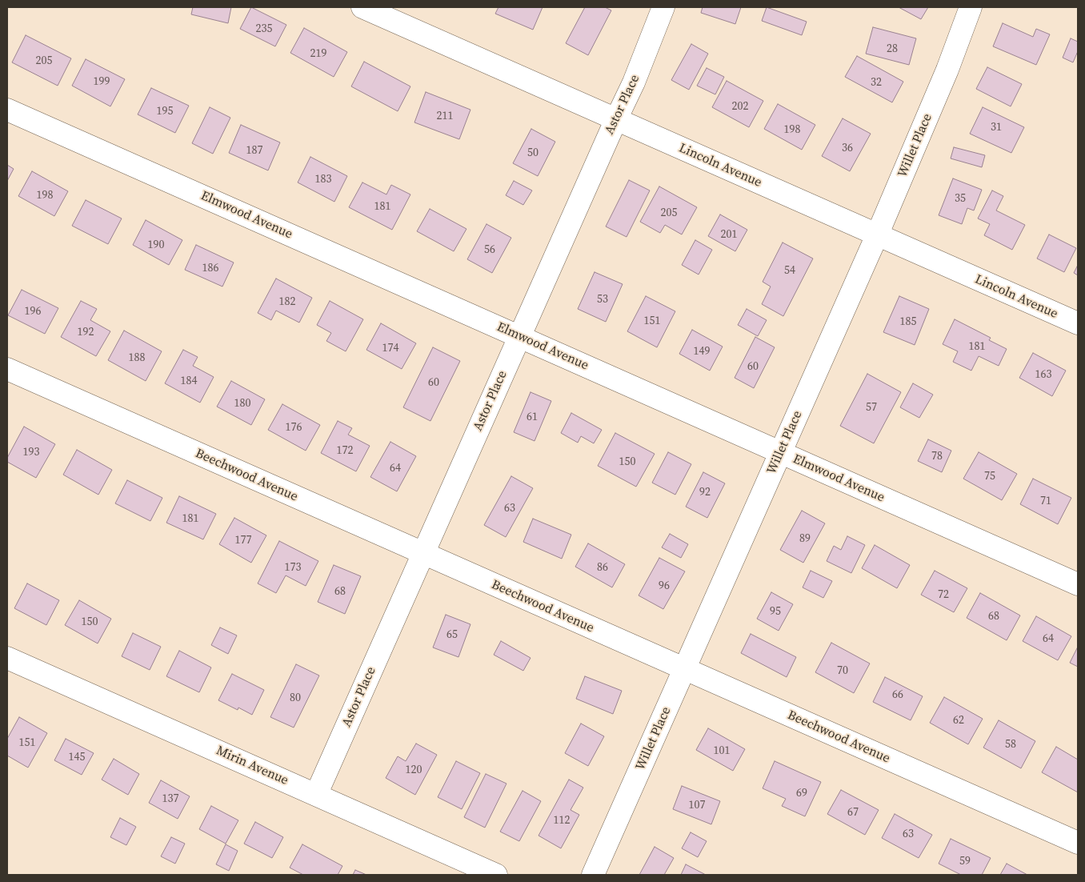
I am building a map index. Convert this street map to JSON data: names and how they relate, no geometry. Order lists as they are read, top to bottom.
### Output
{
  "streets": {
    "street": [
      "Astor Place",
      "Willet Place",
      "Lincoln Avenue",
      "Elmwood Avenue",
      "Beechwood Avenue",
      "Mirin Avenue"
    ]
  },
  "crossings": [
    ["Astor Place", "Lincoln Avenue"],
    ["Astor Place", "Elmwood Avenue"],
    ["Astor Place", "Beechwood Avenue"],
    ["Astor Place", "Mirin Avenue"],
    ["Willet Place", "Lincoln Avenue"],
    ["Willet Place", "Elmwood Avenue"],
    ["Willet Place", "Beechwood Avenue"]
  ],
  "house_numbers": [
    "235",
    "28",
    "219",
    "205",
    "199",
    "32",
    "202",
    "195",
    "211",
    "31",
    "198",
    "36",
    "187",
    "50",
    "183",
    "198",
    "35",
    "181",
    "205",
    "201",
    "190",
    "56",
    "186",
    "54",
    "53",
    "182",
    "196",
    "151",
    "185",
    "192",
    "181",
    "174",
    "149",
    "188",
    "60",
    "163",
    "184",
    "60",
    "180",
    "57",
    "61",
    "176",
    "172",
    "193",
    "78",
    "150",
    "64",
    "75",
    "92",
    "71",
    "63",
    "181",
    "89",
    "177",
    "173",
    "86",
    "96",
    "68",
    "72",
    "95",
    "68",
    "150",
    "65",
    "64",
    "70",
    "66",
    "80",
    "62",
    "151",
    "58",
    "101",
    "145",
    "120",
    "69",
    "137",
    "107",
    "67",
    "112",
    "63",
    "59"
  ]
}
